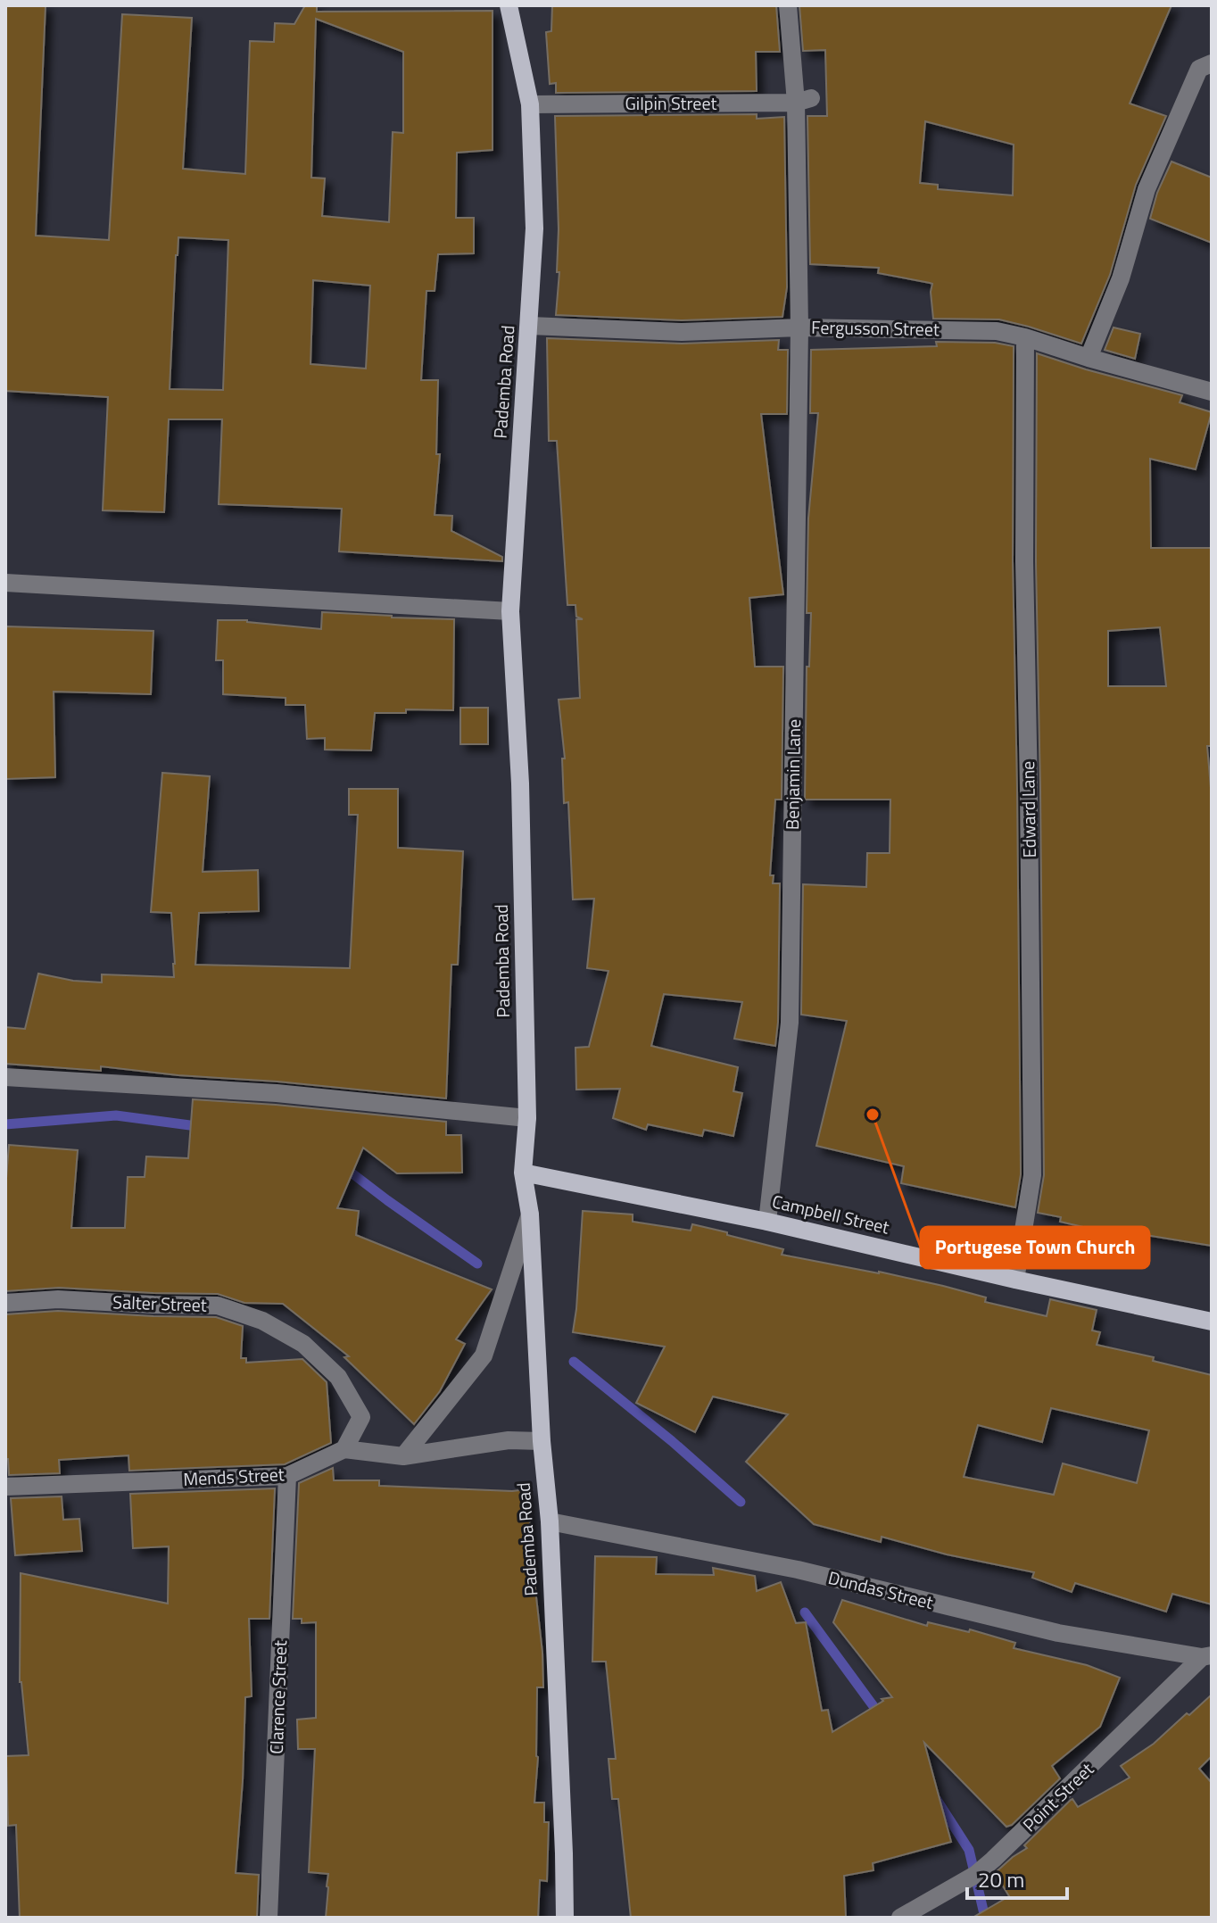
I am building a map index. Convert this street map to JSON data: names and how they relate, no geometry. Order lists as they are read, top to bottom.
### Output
{
  "streets": {
    "main road": ["Pademba Road", "Campbell Street"],
    "street": [
      "Gilpin Street",
      "Fergusson Street",
      "Benjamin Lane",
      "Edward Lane",
      "Salter Street",
      "Mends Street",
      "Dundas Street",
      "Clarence Street",
      "Point Street"
    ]
  },
  "crossings": [
    ["Gilpin Street", "Pademba Road"],
    ["Gilpin Street", "Benjamin Lane"],
    ["Fergusson Street", "Pademba Road"],
    ["Fergusson Street", "Benjamin Lane"],
    ["Fergusson Street", "Edward Lane"],
    ["Pademba Road", "Campbell Street"],
    ["Pademba Road", "Dundas Street"],
    ["Benjamin Lane", "Campbell Street"],
    ["Edward Lane", "Campbell Street"],
    ["Salter Street", "Mends Street"],
    ["Mends Street", "Clarence Street"],
    ["Dundas Street", "Point Street"]
  ],
  "places": ["Portugese Town Church"],
  "scale_bar": "20 m"
}
